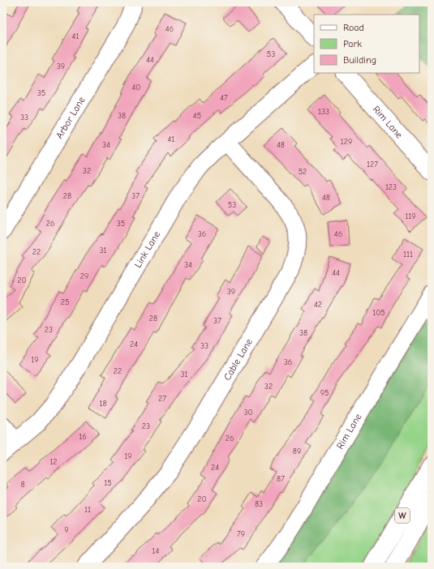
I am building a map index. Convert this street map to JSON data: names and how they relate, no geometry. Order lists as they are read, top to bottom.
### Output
{
  "streets": {
    "highway": ["W"],
    "street": [
      "Arbor Lane",
      "Rim Lane",
      "Link Lane",
      "Cable Lane"
    ]
  },
  "crossings": [
    ["Link Lane", "Cable Lane"]
  ],
  "house_numbers": [
    "46",
    "41",
    "53",
    "44",
    "39",
    "40",
    "35",
    "47",
    "133",
    "38",
    "45",
    "33",
    "41",
    "129",
    "34",
    "48",
    "127",
    "32",
    "52",
    "123",
    "28",
    "37",
    "48",
    "53",
    "119",
    "26",
    "35",
    "36",
    "46",
    "31",
    "22",
    "111",
    "34",
    "44",
    "29",
    "20",
    "39",
    "25",
    "42",
    "105",
    "28",
    "37",
    "23",
    "38",
    "24",
    "33",
    "19",
    "36",
    "22",
    "31",
    "32",
    "95",
    "27",
    "18",
    "30",
    "23",
    "16",
    "26",
    "89",
    "19",
    "12",
    "24",
    "87",
    "15",
    "8",
    "20",
    "83",
    "11",
    "9",
    "79",
    "14"
  ],
  "legend": ["Road", "Park", "Building"]
}
